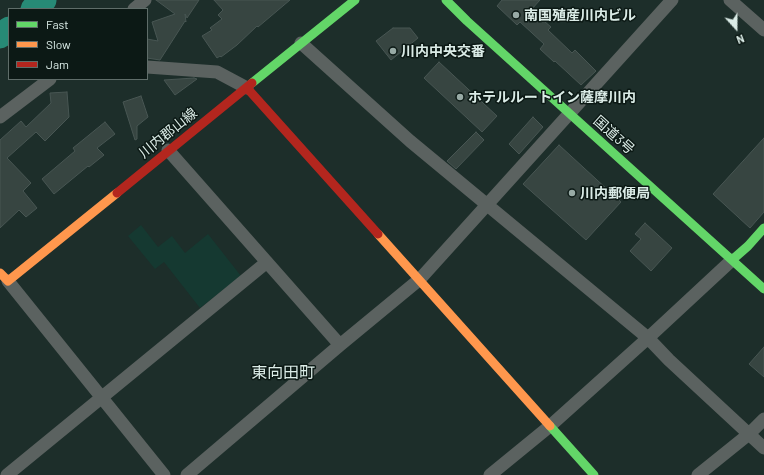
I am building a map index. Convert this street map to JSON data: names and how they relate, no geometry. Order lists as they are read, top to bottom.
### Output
{
  "streets": {
    "main road": ["川内郡山線", "国道3号"]
  },
  "districts": ["東向田町"],
  "places": [
    "南国殖産川内ビル",
    "川内中央交番",
    "ホテルルートイン薩摩川内",
    "川内郵便局"
  ],
  "legend": ["Fast", "Slow", "Jam"],
  "north": "bottom"
}
